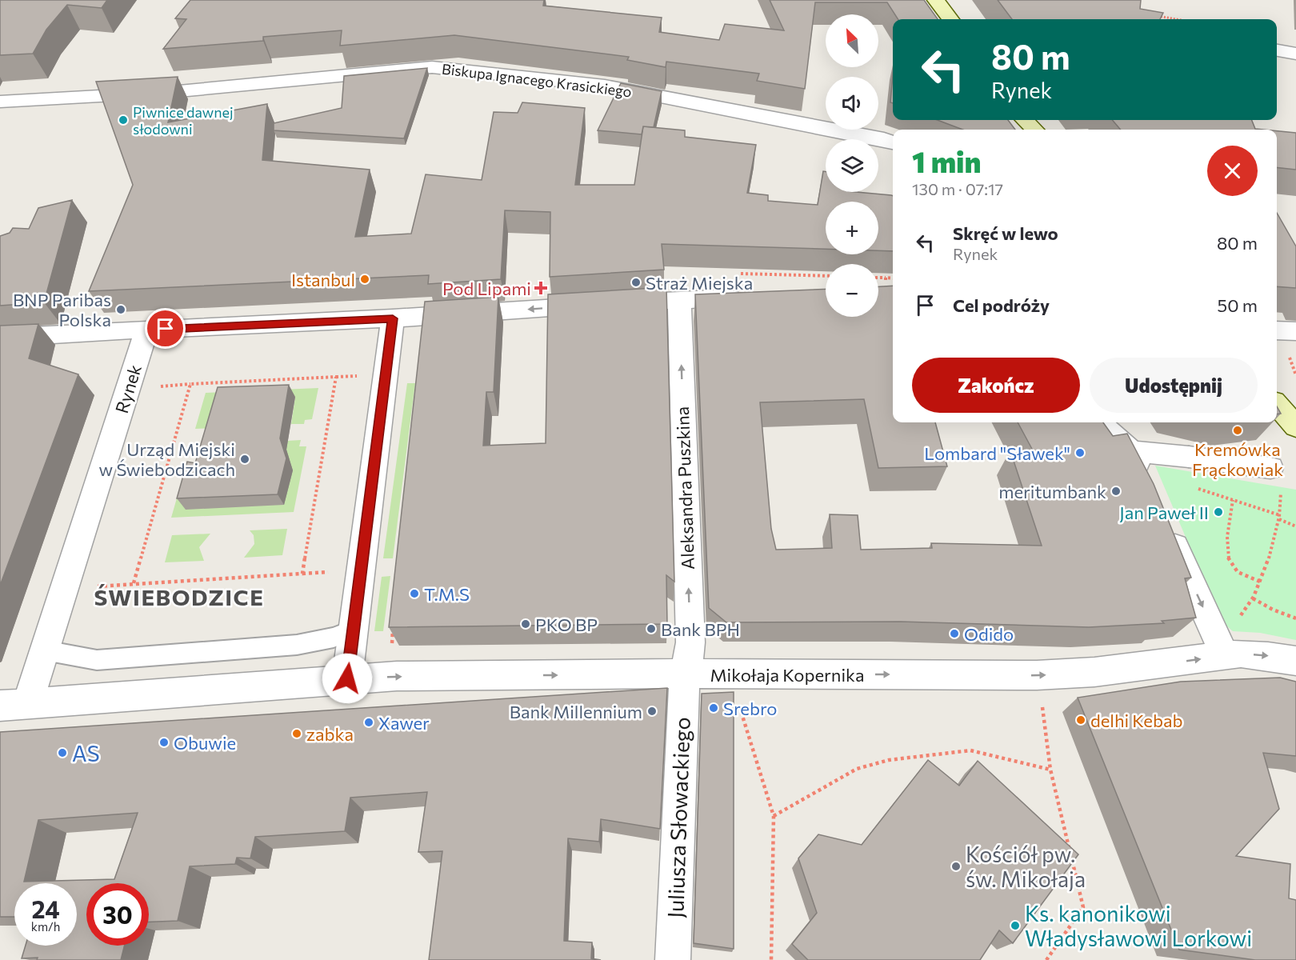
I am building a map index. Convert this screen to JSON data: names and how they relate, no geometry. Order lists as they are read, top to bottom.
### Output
{
  "streets": {
    "street": [
      "Biskupa Ignacego Krasickiego",
      "Rynek",
      "Aleksandra Puszkina",
      "Mikołaja Kopernika",
      "Juliusza Słowackiego"
    ]
  },
  "crossings": [
    ["Rynek", "Mikołaja Kopernika"],
    ["Aleksandra Puszkina", "Mikołaja Kopernika"],
    ["Aleksandra Puszkina", "Juliusza Słowackiego"],
    ["Mikołaja Kopernika", "Juliusza Słowackiego"]
  ],
  "one_way": ["Aleksandra Puszkina", "Mikołaja Kopernika"],
  "districts": ["ŚWIEBODZICE"],
  "places": {
    "other": [
      "Piwnice dawnej słodowni",
      "Istanbul",
      "Straż Miejska",
      "BNP Paribas Polska",
      "Kremówka Frąckowiak",
      "Lombard \"Sławek\"",
      "Urząd Miejski w Świebodzicach",
      "meritumbank",
      "Jan Paweł II",
      "T.M.S",
      "PKO BP",
      "Bank BPH",
      "Odido",
      "Srebro",
      "Bank Millennium",
      "delhi Kebab",
      "Xawer",
      "zabka",
      "Obuwie",
      "AS",
      "Kościół pw. św. Mikołaja",
      "Ks. kanonikowi Władysławowi Lorkowi"
    ],
    "health": ["Pod Lipami"]
  },
  "north": "top left",
  "page": {
    "map_buttons": ["+", "−"],
    "turn": ["80 m", "Rynek"],
    "heading": ["1 min", "130 m · 07:17"],
    "list": [
      {
        "name": "Skręć w lewo",
        "note": "Rynek",
        "value": "80 m"
      },
      {
        "name": "Cel podróży",
        "value": "50 m"
      }
    ],
    "buttons": ["Zakończ", "Udostępnij"],
    "speed": "24 km/h",
    "limit": "30"
  }
}
